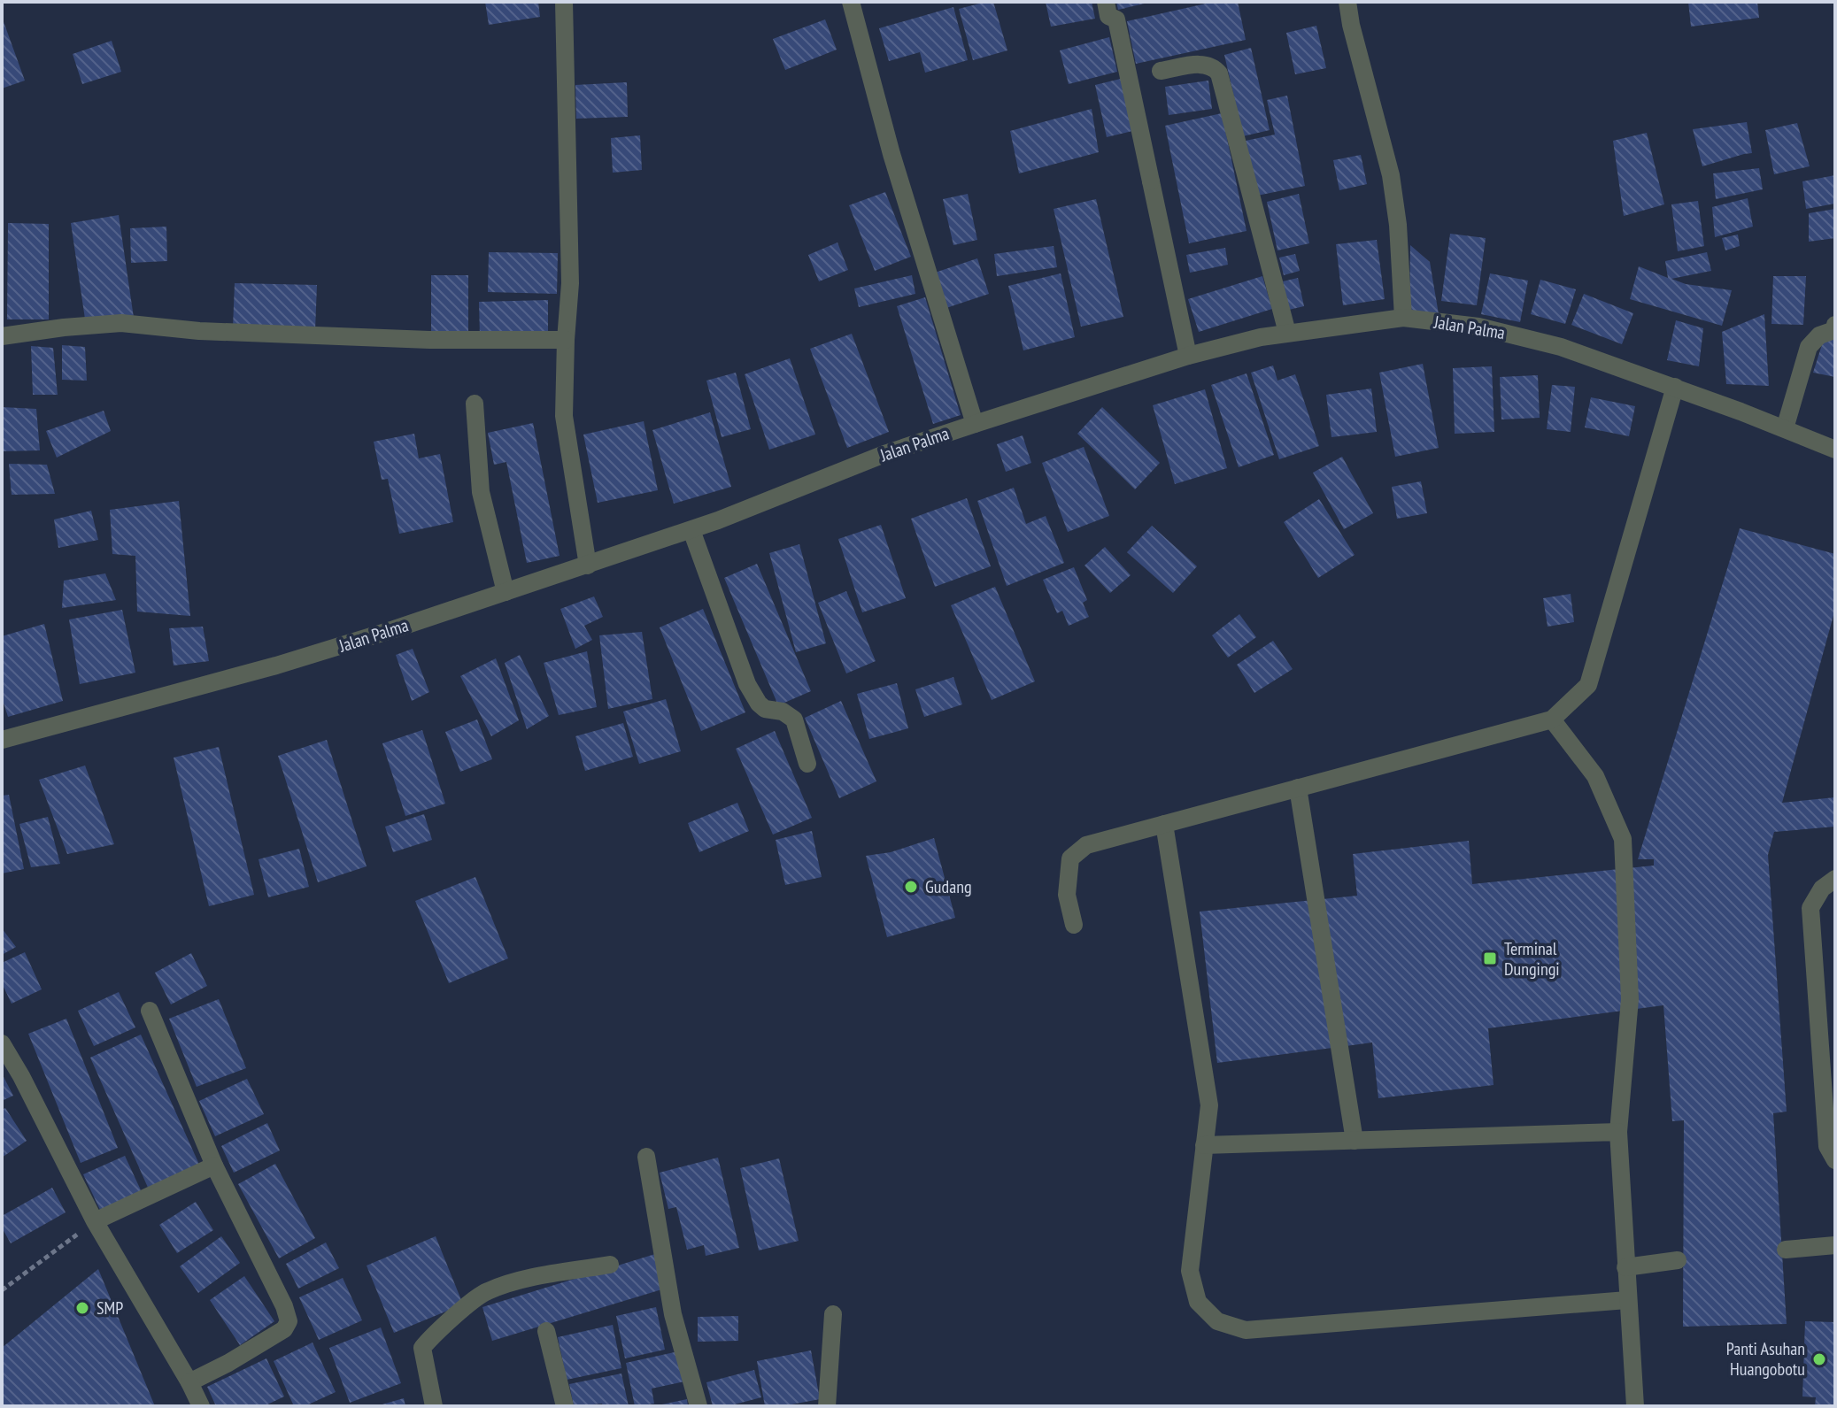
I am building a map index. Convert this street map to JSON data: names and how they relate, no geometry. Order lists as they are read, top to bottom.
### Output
{
  "streets": {
    "street": ["Jalan Palma"]
  },
  "places": {
    "other": ["Gudang", "SMP", "Panti Asuhan Huangobotu"],
    "transit": ["Terminal Dungingi"]
  }
}
